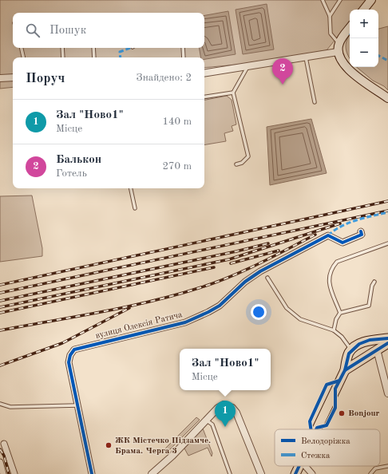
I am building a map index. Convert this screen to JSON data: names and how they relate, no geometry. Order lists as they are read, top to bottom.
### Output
{
  "streets": {
    "street": ["вулиця Олексія Ратича"]
  },
  "places": ["Bonjour", "ЖК Містечко Підзамче. Брама. Черга 3"],
  "legend": ["Велодоріжка", "Стежка"],
  "page": {
    "map_buttons": ["+", "−"],
    "search": "Пошук",
    "heading": ["Поруч", "Знайдено: 2"],
    "pins": ["2", "1"],
    "list": [
      {
        "mark": "1",
        "name": "Зал \"Ново1\"",
        "note": "Місце",
        "value": "140 m"
      },
      {
        "mark": "2",
        "name": "Балькон",
        "note": "Готель",
        "value": "270 m"
      }
    ],
    "popup": ["Зал \"Ново1\"", "Місце"]
  }
}
